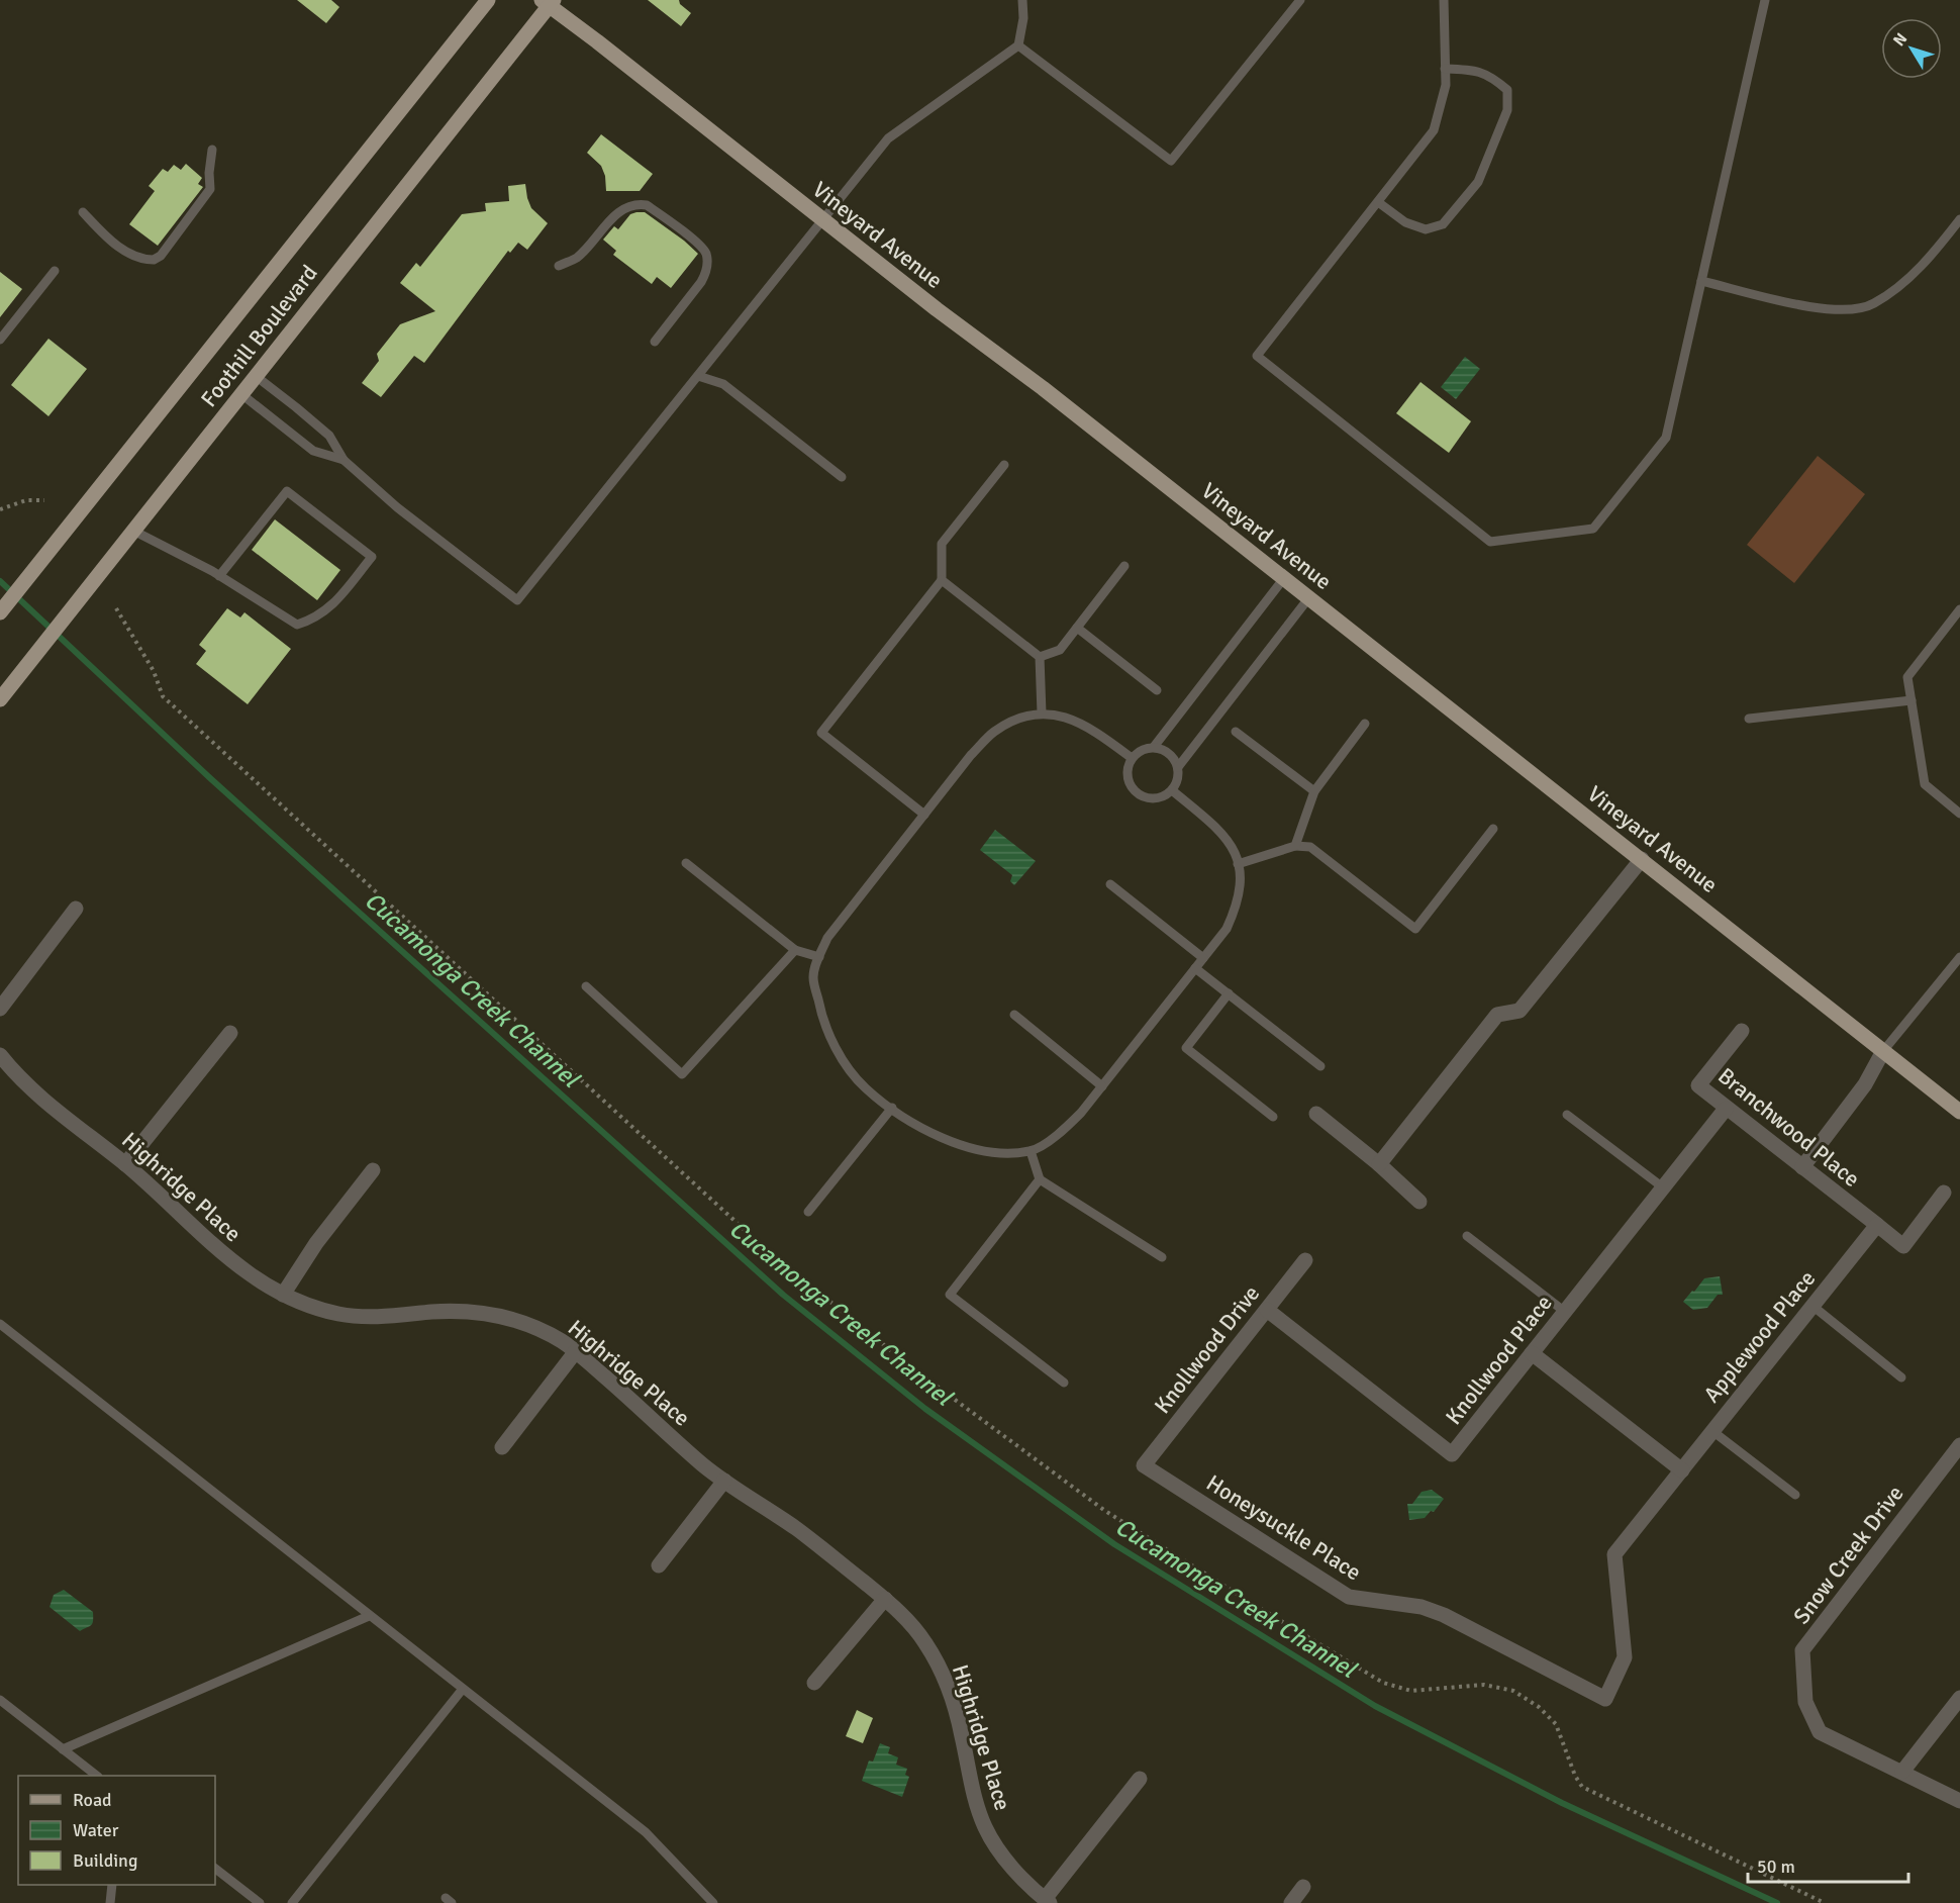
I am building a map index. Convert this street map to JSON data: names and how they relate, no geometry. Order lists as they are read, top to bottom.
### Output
{
  "streets": {
    "main road": ["Vineyard Avenue", "Foothill Boulevard"],
    "street": [
      "Branchwood Place",
      "Highridge Place",
      "Applewood Place",
      "Knollwood Drive",
      "Knollwood Place",
      "Honeysuckle Place",
      "Snow Creek Drive"
    ]
  },
  "crossings": [
    ["Vineyard Avenue", "Foothill Boulevard"],
    ["Branchwood Place", "Applewood Place"],
    ["Branchwood Place", "Knollwood Place"],
    ["Applewood Place", "Honeysuckle Place"],
    ["Knollwood Drive", "Knollwood Place"],
    ["Knollwood Drive", "Honeysuckle Place"]
  ],
  "water": ["Cucamonga Creek Channel"],
  "legend": ["Road", "Water", "Building"],
  "scale_bar": "50 m",
  "north": "top left"
}
